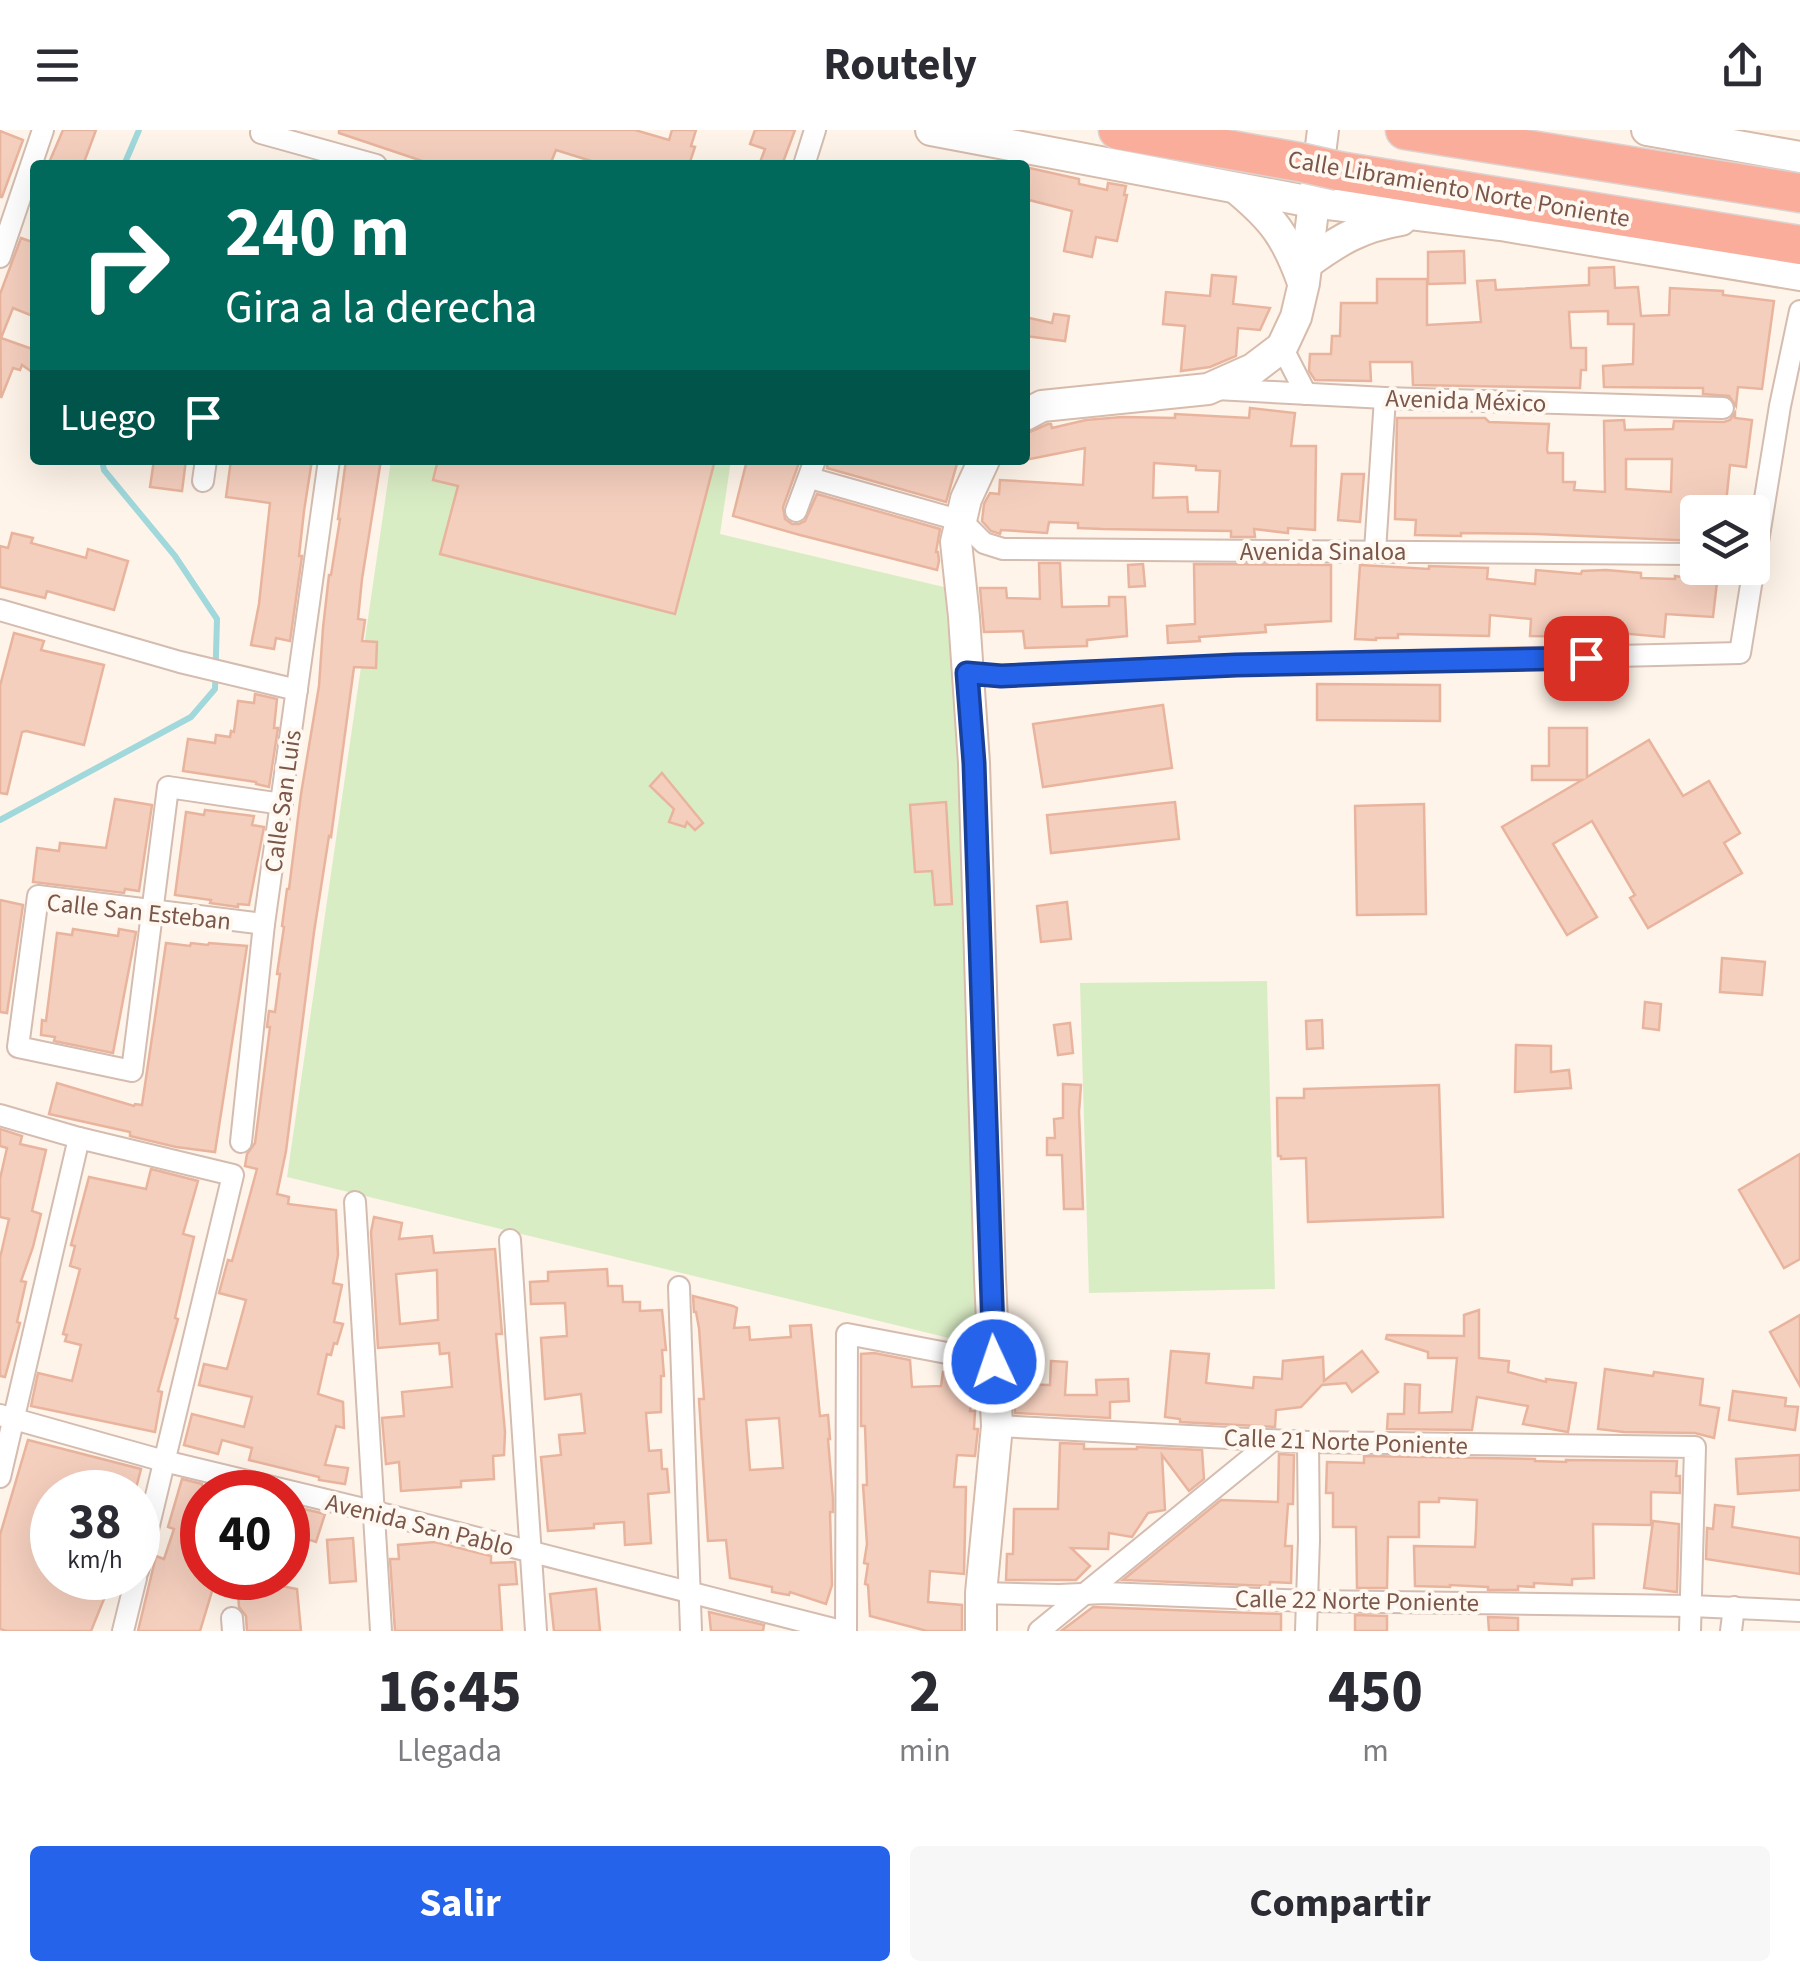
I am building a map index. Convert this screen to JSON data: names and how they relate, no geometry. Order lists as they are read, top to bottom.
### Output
{
  "streets": {
    "highway": ["Calle Libramiento Norte Poniente"],
    "street": [
      "Avenida México",
      "Avenida Sinaloa",
      "Calle San Luis",
      "Calle San Esteban",
      "Calle 21 Norte Poniente",
      "Avenida San Pablo",
      "Calle 22 Norte Poniente"
    ]
  },
  "crossings": [
    ["Calle San Luis", "Calle San Esteban"],
    ["Calle 21 Norte Poniente", "Calle 22 Norte Poniente"]
  ],
  "page": {
    "header": "Routely",
    "turn": ["240 m", "Gira a la derecha"],
    "then": "Luego",
    "speed": "38 km/h",
    "limit": "40",
    "eta": [
      "16:45",
      "Llegada",
      "2",
      "min",
      "450",
      "m"
    ],
    "buttons": ["Salir", "Compartir"]
  }
}
